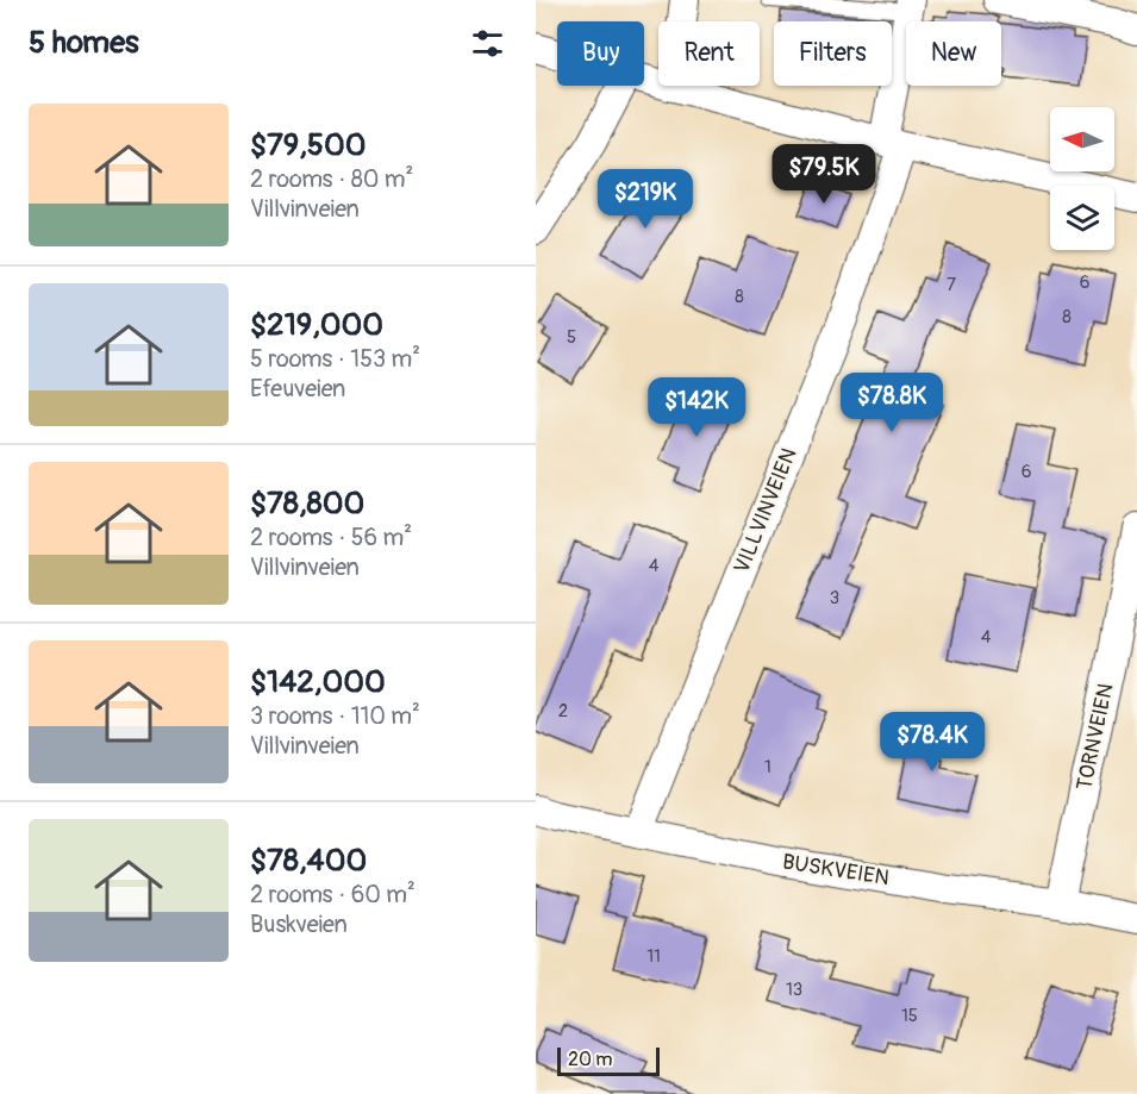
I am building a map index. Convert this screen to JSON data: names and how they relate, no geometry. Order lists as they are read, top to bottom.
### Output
{
  "streets": {
    "street": ["VILLVINVEIEN", "TORNVEIEN", "BUSKVEIEN"]
  },
  "crossings": [
    ["VILLVINVEIEN", "BUSKVEIEN"],
    ["TORNVEIEN", "BUSKVEIEN"]
  ],
  "house_numbers": [
    "6",
    "7",
    "8",
    "8",
    "5",
    "6",
    "4",
    "3",
    "4",
    "2",
    "1",
    "11",
    "13",
    "15"
  ],
  "scale_bar": "20 m",
  "north": "left",
  "page": {
    "heading": "5 homes",
    "chip": [
      "Buy",
      "Rent",
      "Filters",
      "New"
    ],
    "list": [
      {
        "name": "$79,500",
        "note": "2 rooms · 80 m² · Villvinveien"
      },
      {
        "name": "$219,000",
        "note": "5 rooms · 153 m² · Efeuveien"
      },
      {
        "name": "$78,800",
        "note": "2 rooms · 56 m² · Villvinveien"
      },
      {
        "name": "$142,000",
        "note": "3 rooms · 110 m² · Villvinveien"
      },
      {
        "name": "$78,400",
        "note": "2 rooms · 60 m² · Buskveien"
      }
    ],
    "price": [
      "$79.5K",
      "$219K",
      "$78.8K",
      "$142K",
      "$78.4K"
    ],
    "scale": "20 m"
  }
}
